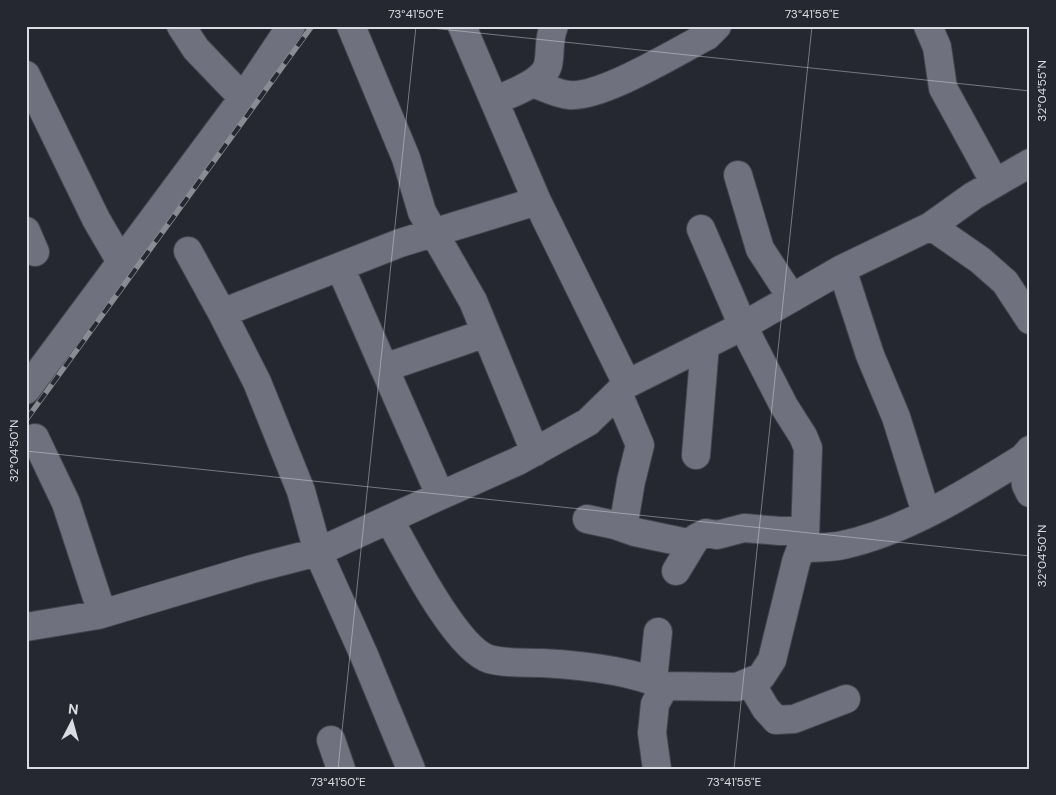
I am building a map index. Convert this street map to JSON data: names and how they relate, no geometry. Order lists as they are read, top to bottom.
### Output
{
  "north": "top",
  "coordinates": [
    "73°41'50\"E",
    "73°41'55\"E",
    "32°04'55\"N",
    "32°04'50\"N"
  ]
}
